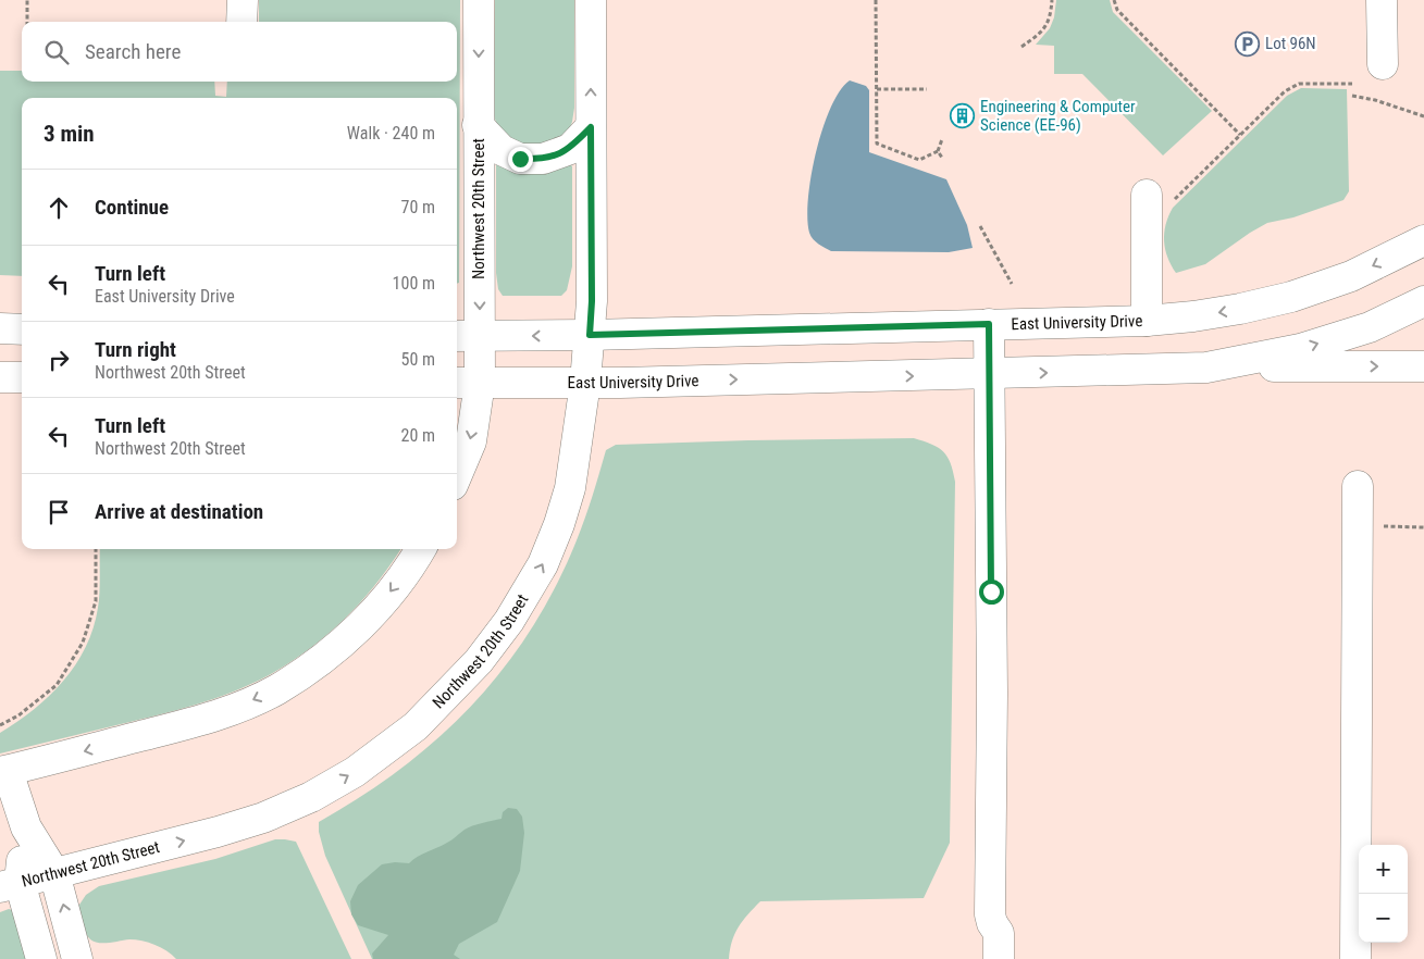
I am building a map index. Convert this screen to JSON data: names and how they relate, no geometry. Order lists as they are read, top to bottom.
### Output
{
  "streets": {
    "street": ["Northwest 20th Street", "East University Drive"]
  },
  "crossings": [
    ["Northwest 20th Street", "East University Drive"]
  ],
  "places": {
    "parking": ["Lot 96N"],
    "building": ["Engineering & Computer Science (EE-96)"]
  },
  "page": {
    "search": "Search here",
    "heading": ["3 min", "Walk · 240 m"],
    "list": [
      ["Continue", "70 m"],
      ["Turn left", "East University Drive", "100 m"],
      ["Turn right", "Northwest 20th Street", "50 m"],
      ["Turn left", "Northwest 20th Street", "20 m"],
      "Arrive at destination"
    ],
    "map_buttons": ["+", "−"]
  }
}
